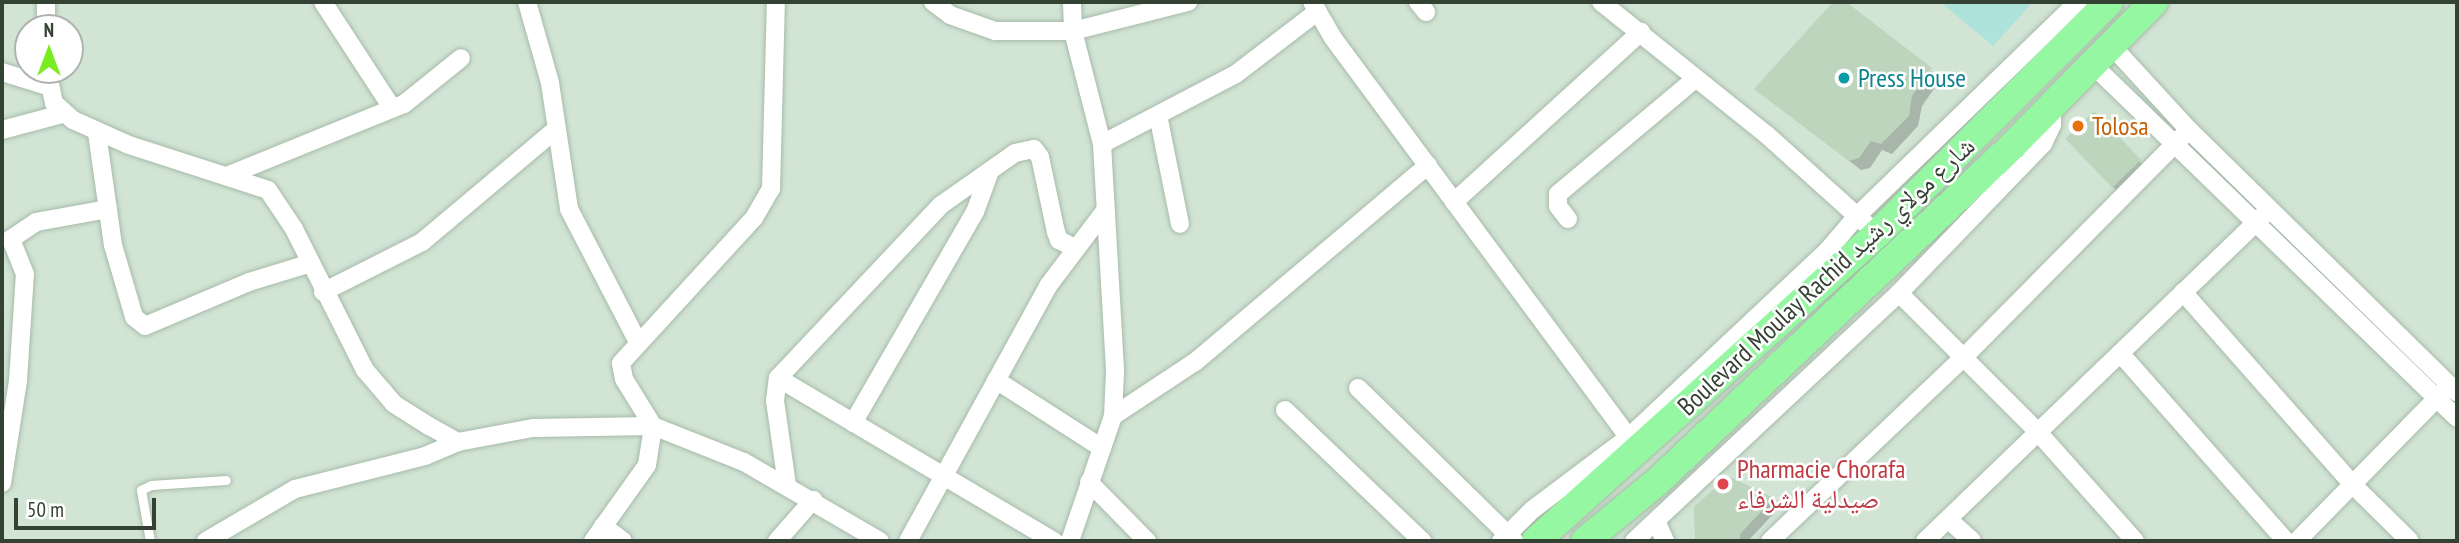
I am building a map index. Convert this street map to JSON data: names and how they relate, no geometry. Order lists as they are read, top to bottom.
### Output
{
  "streets": {
    "main road": ["Boulevard Moulay Rachid شارع مولاي رشيد"]
  },
  "places": ["Press House", "Tolosa", "Pharmacie Chorafa صيدلية الشرفاء"],
  "scale_bar": "50 m",
  "north": "top"
}
